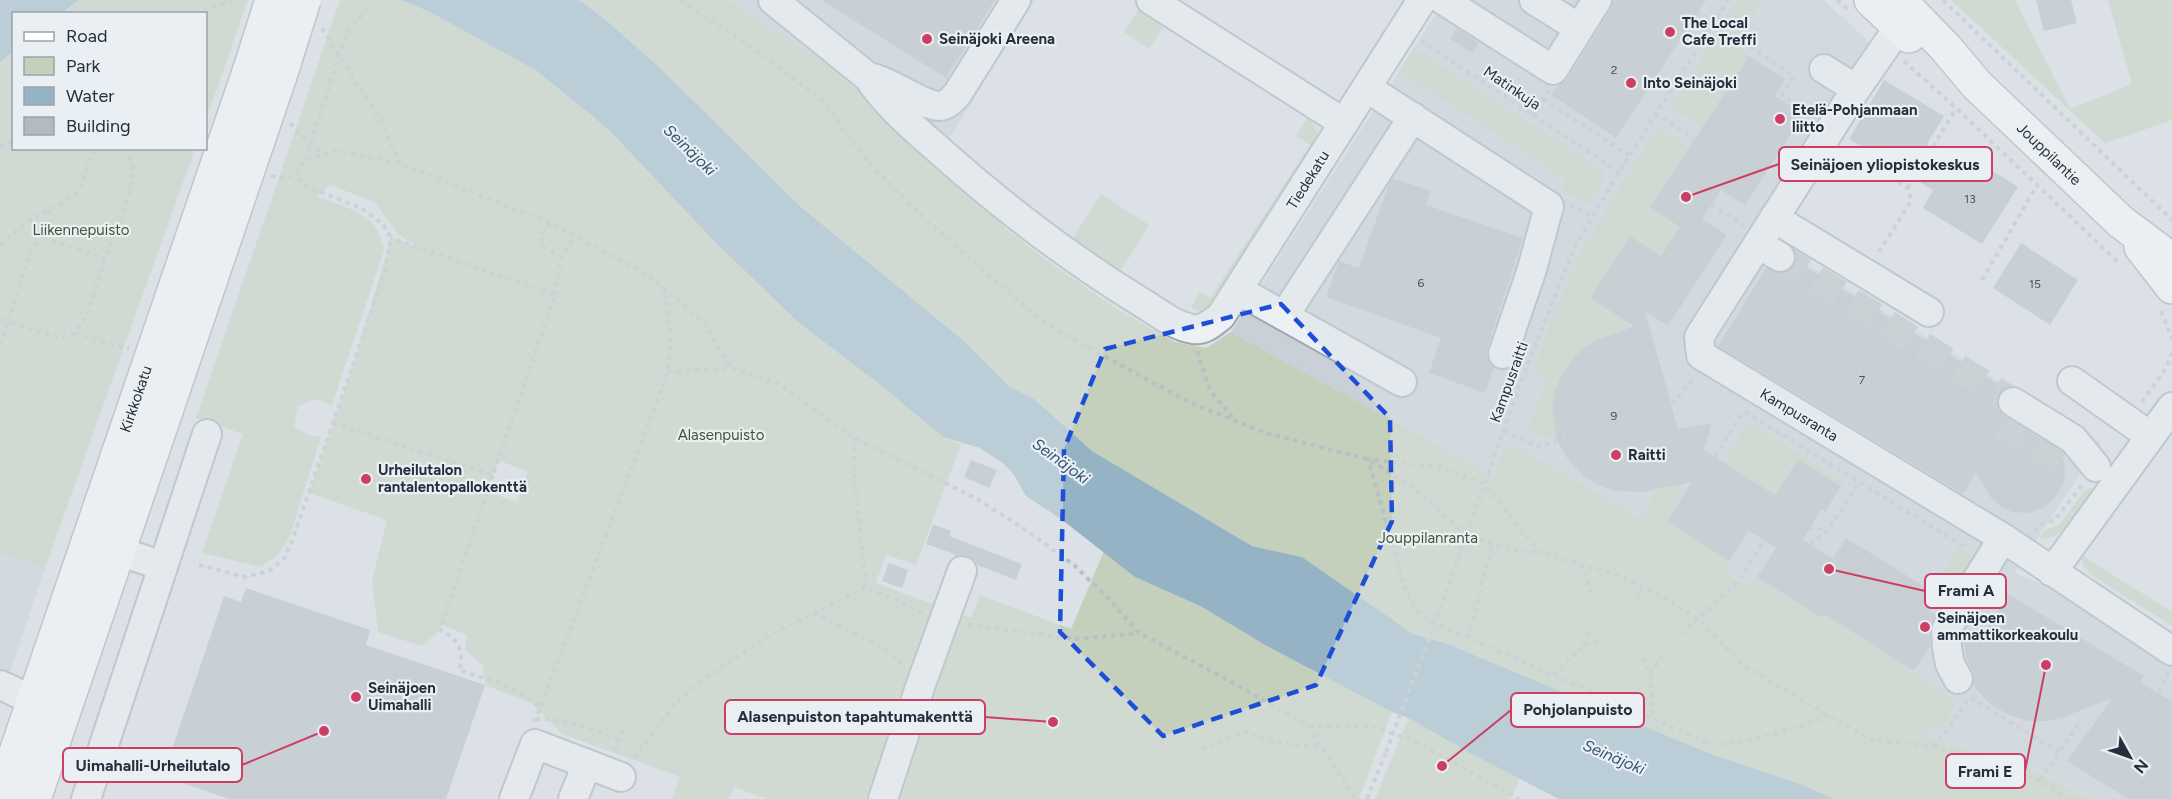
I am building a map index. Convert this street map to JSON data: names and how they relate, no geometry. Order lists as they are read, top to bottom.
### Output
{
  "streets": {
    "main road": ["Jouppilantie", "Kirkkokatu"],
    "street": ["Tiedekatu", "Kampusranta"],
    "path": ["Matinkuja", "Kampusraitti"]
  },
  "crossings": [
    ["Matinkuja", "Tiedekatu"],
    ["Matinkuja", "Kampusraitti"],
    ["Jouppilantie", "Kampusranta"]
  ],
  "water": ["Seinäjoki"],
  "parks": ["Liikennepuisto", "Alasenpuisto", "Jouppilanranta"],
  "places": [
    "The Local Cafe Treffi",
    "Seinäjoki Areena",
    "Into Seinäjoki",
    "Etelä-Pohjanmaan liitto",
    "Seinäjoen yliopistokeskus",
    "Raitti",
    "Urheilutalon rantalentopallokenttä",
    "Frami A",
    "Seinäjoen ammattikorkeakoulu",
    "Frami E",
    "Seinäjoen Uimahalli",
    "Alasenpuiston tapahtumakenttä",
    "Uimahalli-Urheilutalo",
    "Pohjolanpuisto"
  ],
  "house_numbers": [
    "2",
    "13",
    "6",
    "15",
    "7",
    "9"
  ],
  "legend": [
    "Road",
    "Park",
    "Water",
    "Building"
  ],
  "north": "bottom right"
}
